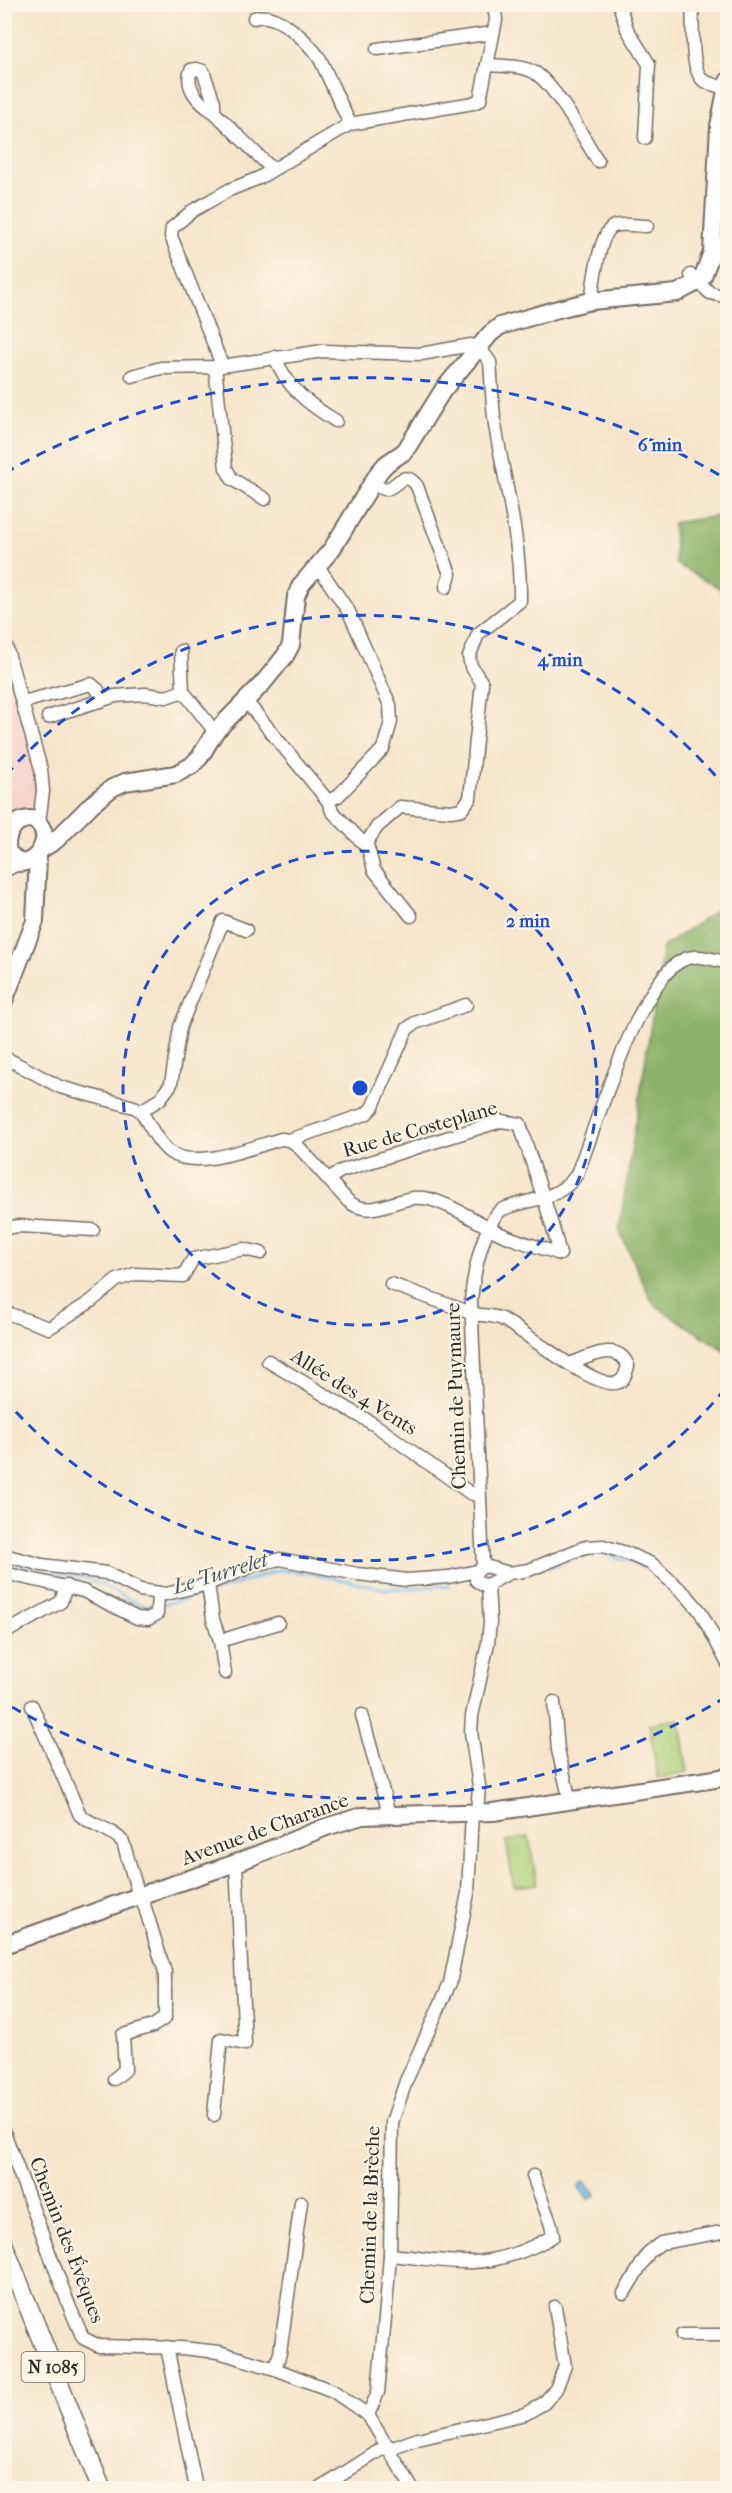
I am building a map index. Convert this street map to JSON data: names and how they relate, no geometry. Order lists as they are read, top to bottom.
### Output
{
  "streets": {
    "main road": ["N 1085"],
    "street": [
      "Rue de Costeplane",
      "Allée des 4 Vents",
      "Chemin de Puymaure",
      "Avenue de Charance",
      "Chemin de la Brèche",
      "Chemin des Évêques"
    ]
  },
  "crossings": [
    ["Allée des 4 Vents", "Chemin de Puymaure"],
    ["Chemin de Puymaure", "Avenue de Charance"],
    ["Chemin de Puymaure", "Chemin de la Brèche"],
    ["Avenue de Charance", "Chemin de la Brèche"],
    ["Chemin de la Brèche", "Chemin des Évêques"]
  ],
  "water": ["Le Turrelet"],
  "rings": ["6 min", "4 min", "2 min"]
}
